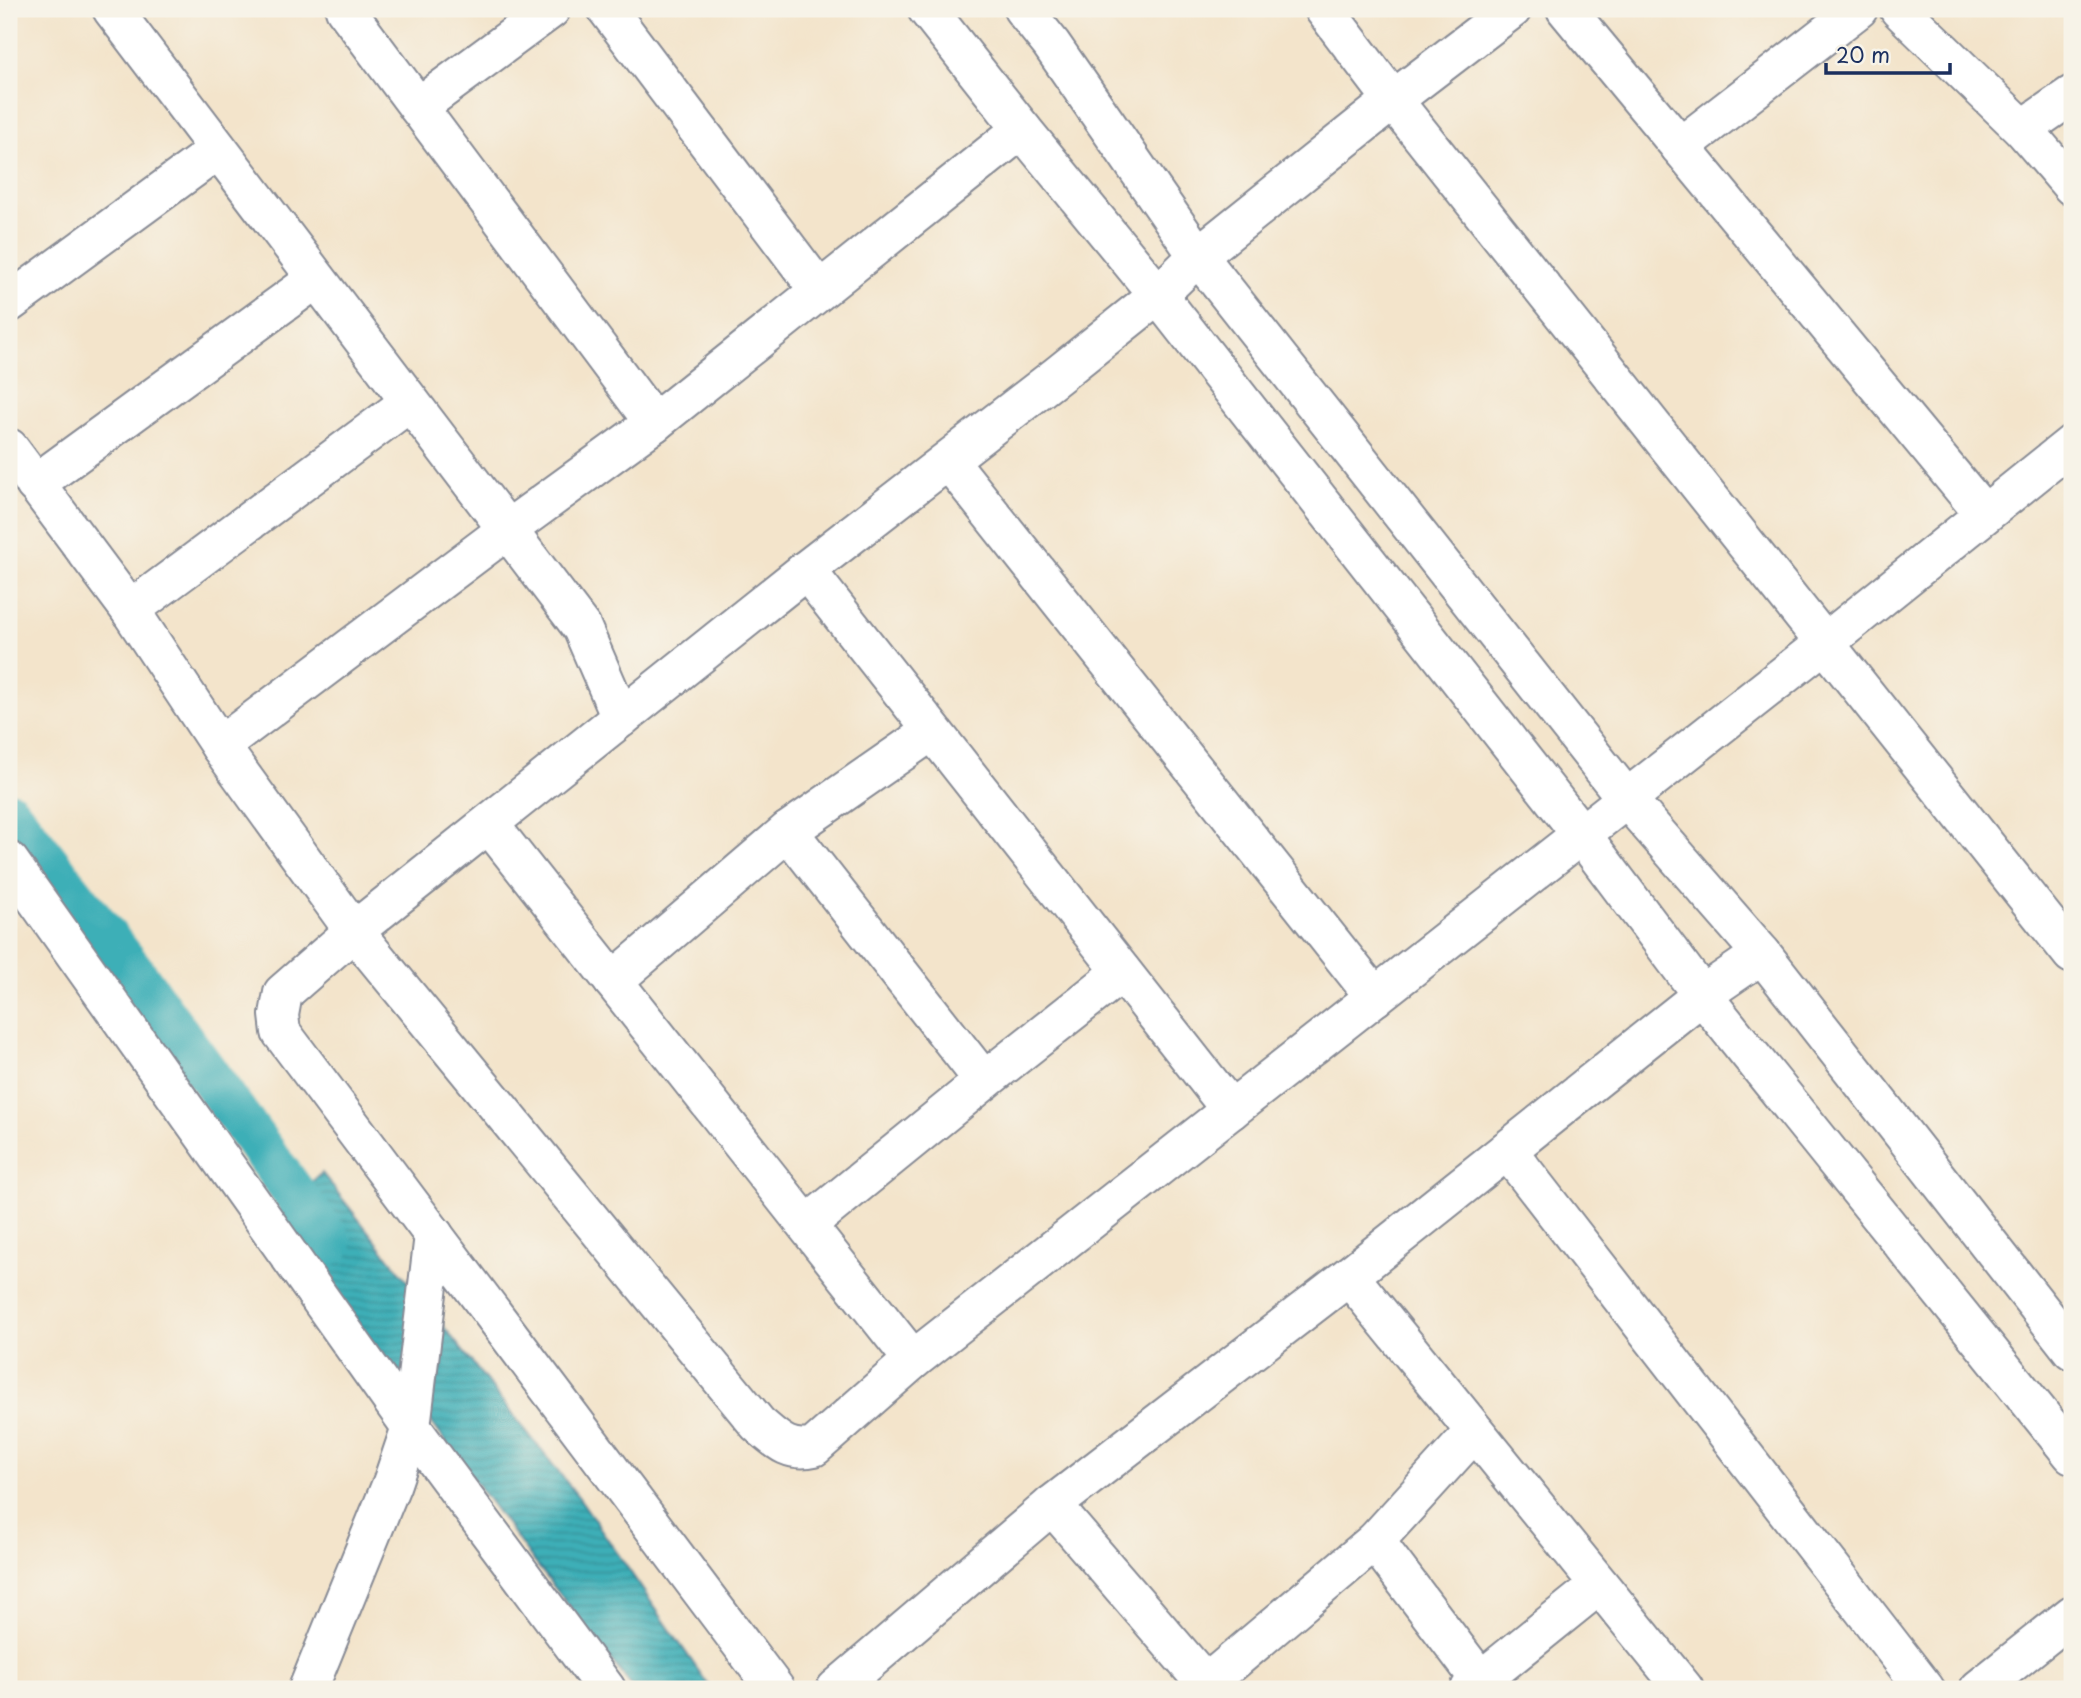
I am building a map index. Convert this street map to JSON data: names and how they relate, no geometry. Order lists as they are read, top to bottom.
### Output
{
  "scale_bar": "20 m"
}
